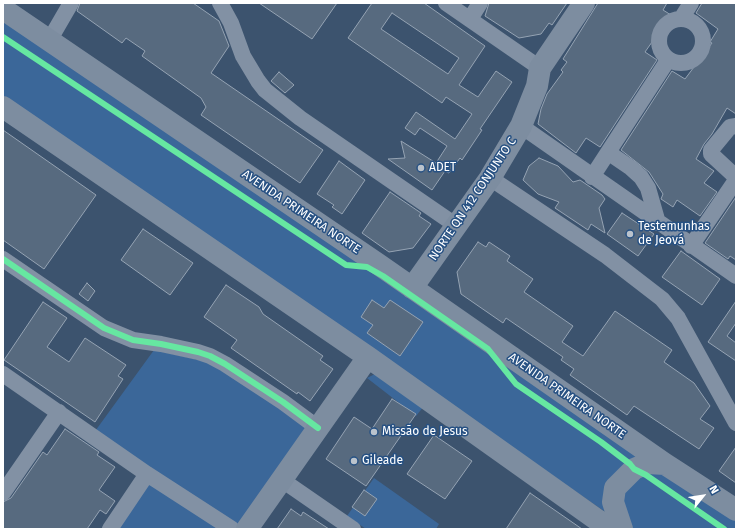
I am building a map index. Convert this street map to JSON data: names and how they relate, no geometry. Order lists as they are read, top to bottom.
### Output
{
  "streets": {
    "main road": ["NORTE QN 412 CONJUNTO C", "AVENIDA PRIMEIRA NORTE"]
  },
  "crossings": [
    ["NORTE QN 412 CONJUNTO C", "AVENIDA PRIMEIRA NORTE"]
  ],
  "places": [
    "ADET",
    "Testemunhas de Jeová",
    "Missão de Jesus",
    "Gileade"
  ],
  "north": "top right"
}
